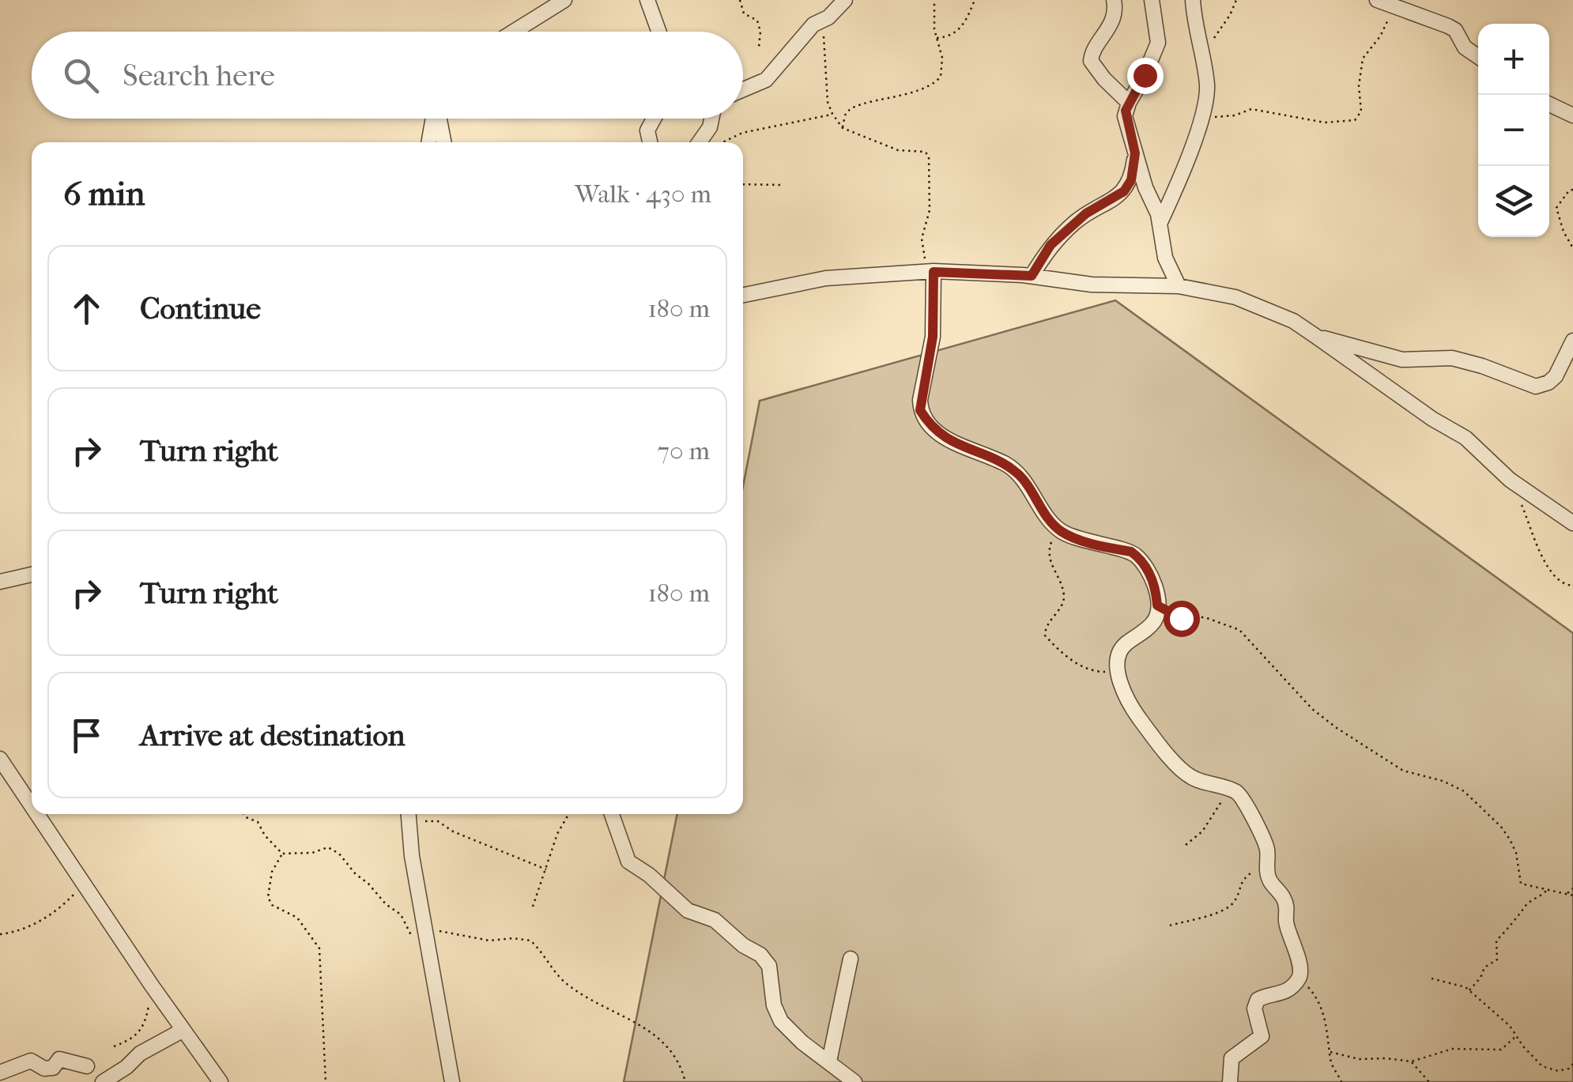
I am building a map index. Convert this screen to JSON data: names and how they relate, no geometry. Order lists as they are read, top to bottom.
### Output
{
  "page": {
    "map_buttons": ["+", "−"],
    "search": "Search here",
    "heading": ["6 min", "Walk · 430 m"],
    "list": [
      ["Continue", "180 m"],
      ["Turn right", "70 m"],
      ["Turn right", "180 m"],
      "Arrive at destination"
    ]
  }
}
